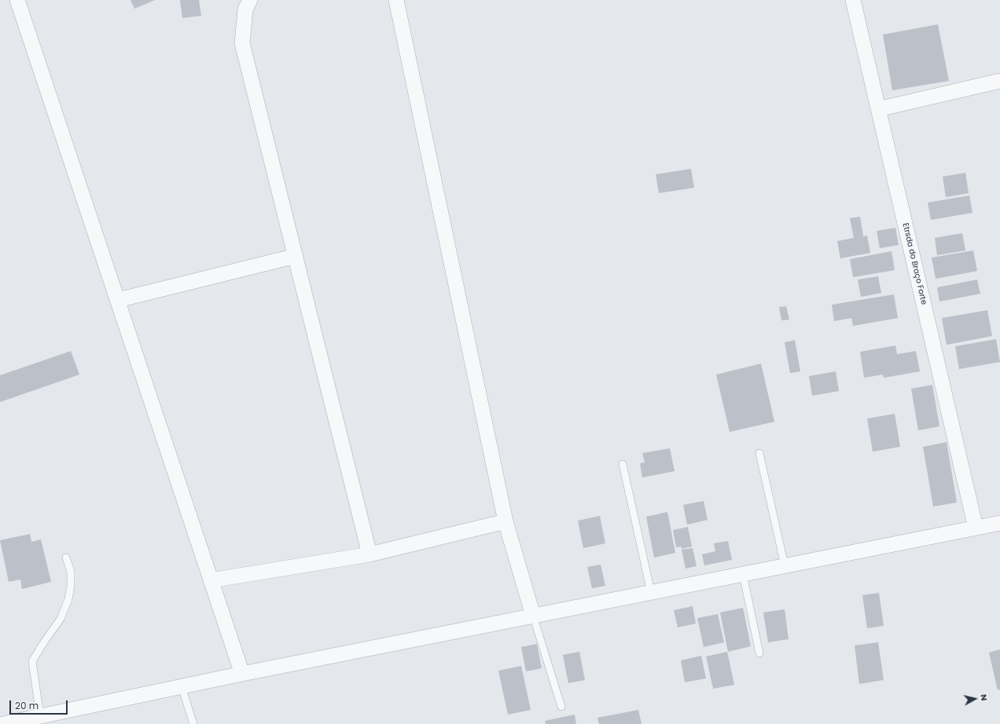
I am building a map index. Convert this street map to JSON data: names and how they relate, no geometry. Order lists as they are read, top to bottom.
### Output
{
  "streets": {
    "street": ["Etrsda do Braço Forte"]
  },
  "scale_bar": "20 m",
  "north": "right"
}
